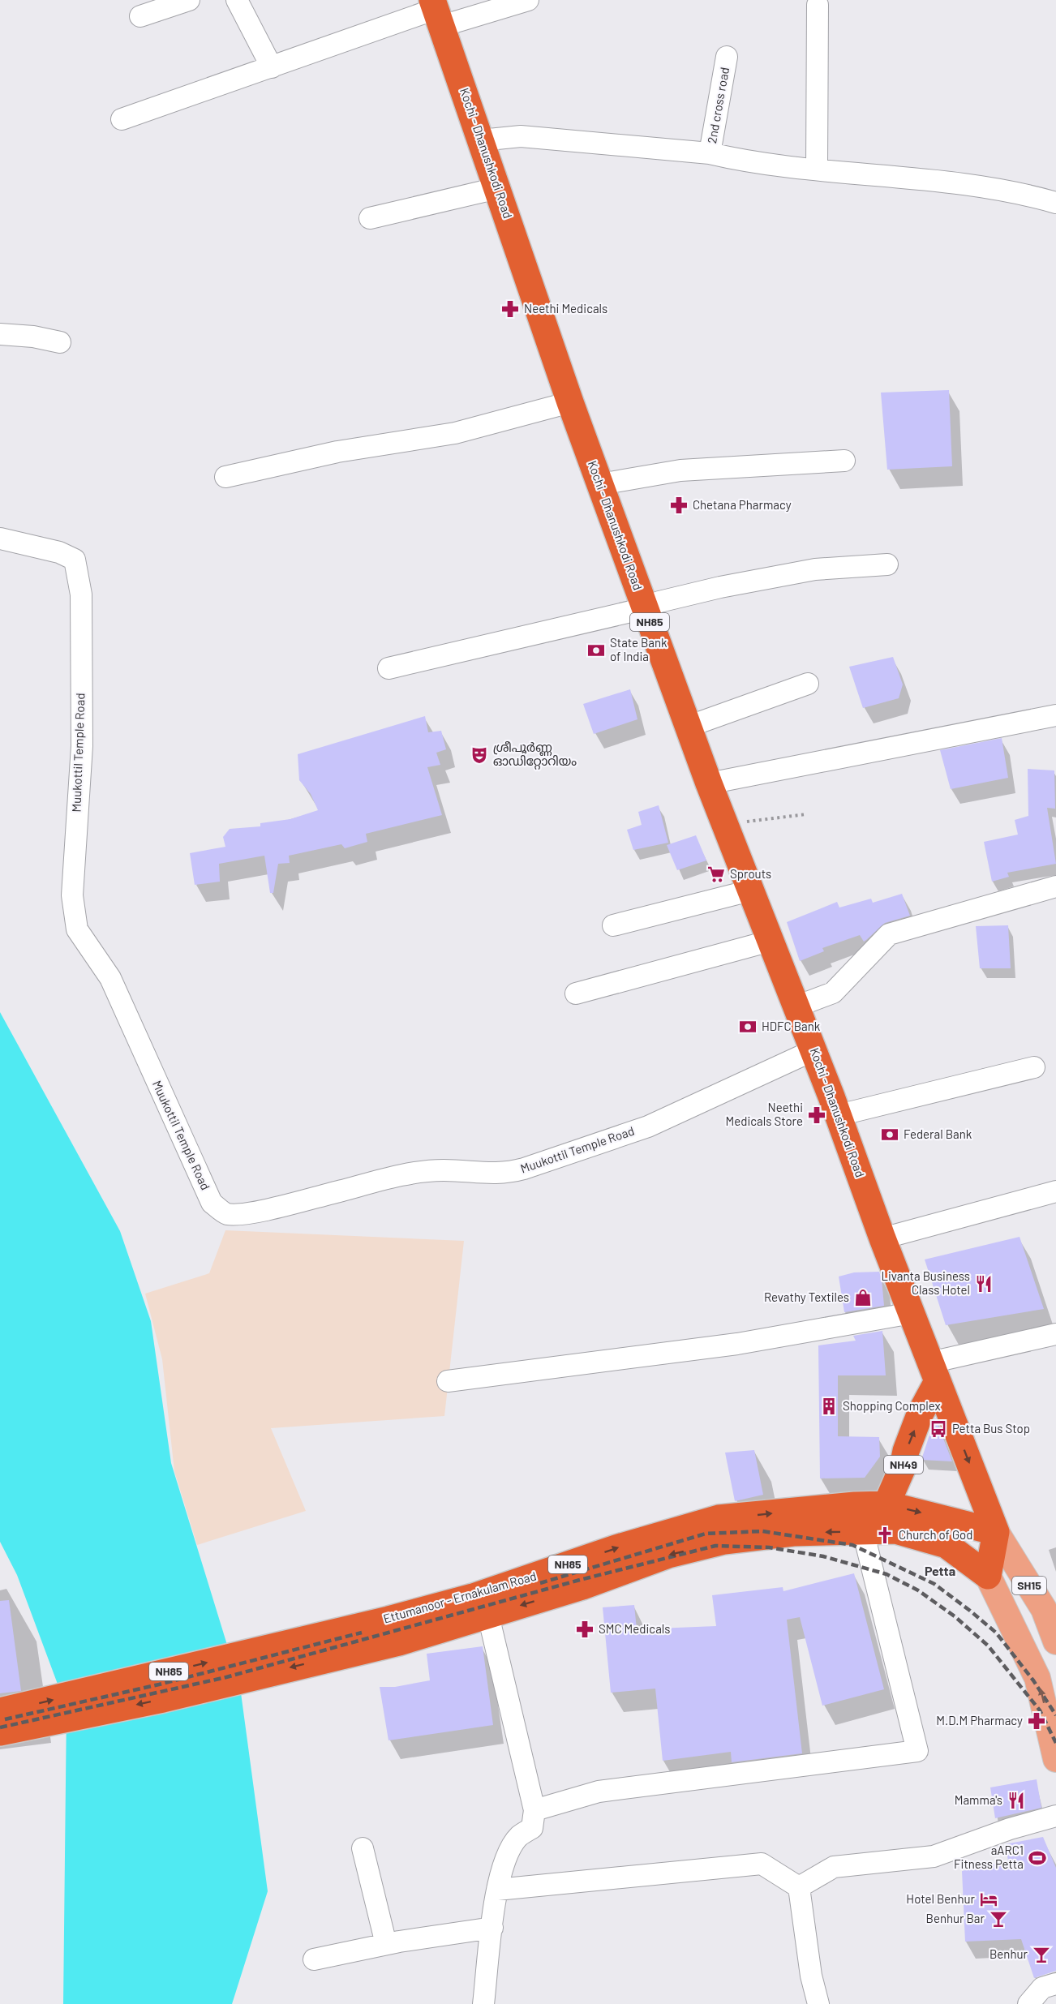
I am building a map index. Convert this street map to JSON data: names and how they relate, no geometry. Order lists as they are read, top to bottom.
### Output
{
  "streets": {
    "highway": [
      "Kochi - Dhanushkodi Road",
      "NH85",
      "NH49",
      "Ettumanoor - Ernakulam Road"
    ],
    "main road": ["SH15"],
    "street": ["2nd cross road", "Muukottil Temple Road"]
  },
  "crossings": [
    ["Kochi - Dhanushkodi Road", "Muukottil Temple Road"],
    ["Kochi - Dhanushkodi Road", "NH49"],
    ["Kochi - Dhanushkodi Road", "SH15"],
    ["Kochi - Dhanushkodi Road", "Ettumanoor - Ernakulam Road"],
    ["NH49", "Ettumanoor - Ernakulam Road"],
    ["SH15", "Ettumanoor - Ernakulam Road"]
  ],
  "one_way": ["NH49"],
  "districts": ["Petta"],
  "places": {
    "pharmacy": [
      "Neethi Medicals",
      "Chetana Pharmacy",
      "Neethi Medicals Store",
      "SMC Medicals",
      "M.D.M Pharmacy"
    ],
    "bank": ["State Bank of India", "HDFC Bank", "Federal Bank"],
    "theatre": ["ശ്രീപൂർണ്ണ ഓഡിറ്റോറിയം"],
    "supermarket": ["Sprouts"],
    "restaurant": ["Livanta Business Class Hotel", "Mamma's"],
    "shop": ["Revathy Textiles"],
    "building": ["Shopping Complex"],
    "bus stop": ["Petta Bus Stop"],
    "church": ["Church of God"],
    "sports": ["aARC1 Fitness Petta"],
    "hotel": ["Hotel Benhur"],
    "bar": ["Benhur Bar", "Benhur"]
  }
}
